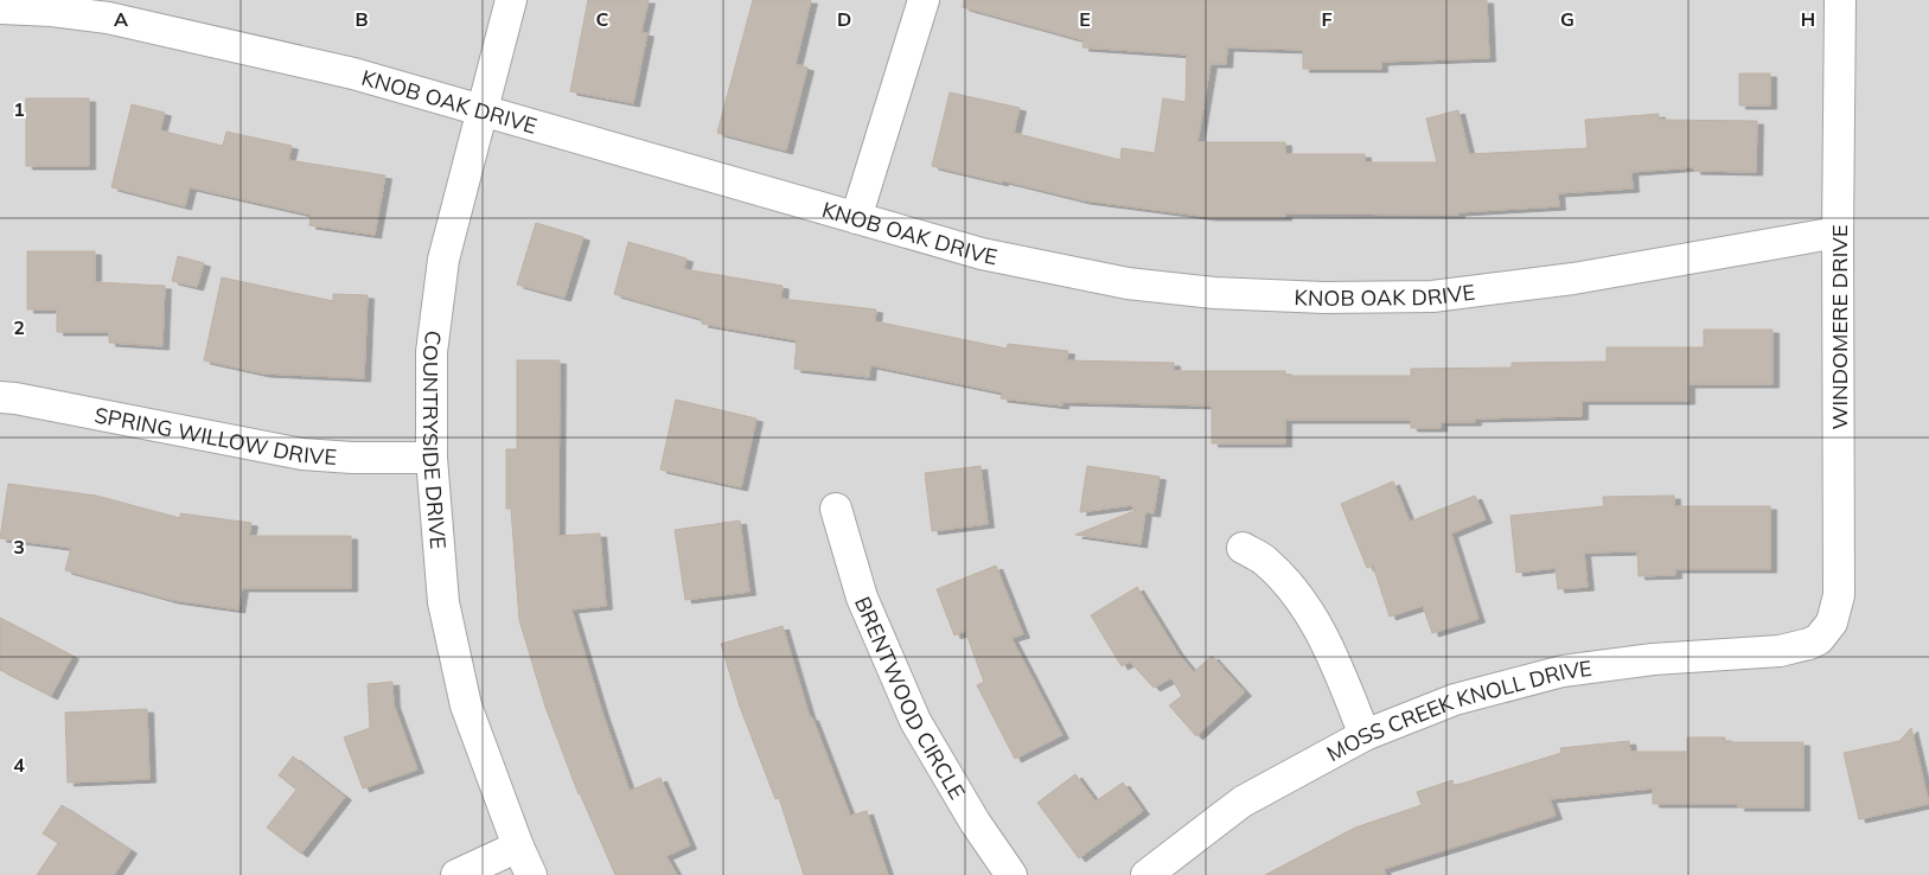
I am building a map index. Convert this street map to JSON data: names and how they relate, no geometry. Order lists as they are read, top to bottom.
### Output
{
  "streets": {
    "street": [
      "KNOB OAK DRIVE",
      "WINDOMERE DRIVE",
      "SPRING WILLOW DRIVE",
      "COUNTRYSIDE DRIVE",
      "BRENTWOOD CIRCLE",
      "MOSS CREEK KNOLL DRIVE"
    ]
  },
  "crossings": [
    ["KNOB OAK DRIVE", "WINDOMERE DRIVE"],
    ["KNOB OAK DRIVE", "COUNTRYSIDE DRIVE"],
    ["WINDOMERE DRIVE", "MOSS CREEK KNOLL DRIVE"],
    ["SPRING WILLOW DRIVE", "COUNTRYSIDE DRIVE"]
  ],
  "grid": {
    "columns": [
      "A",
      "B",
      "C",
      "D",
      "E",
      "F",
      "G",
      "H"
    ],
    "rows": [
      "1",
      "2",
      "3",
      "4"
    ]
  }
}
